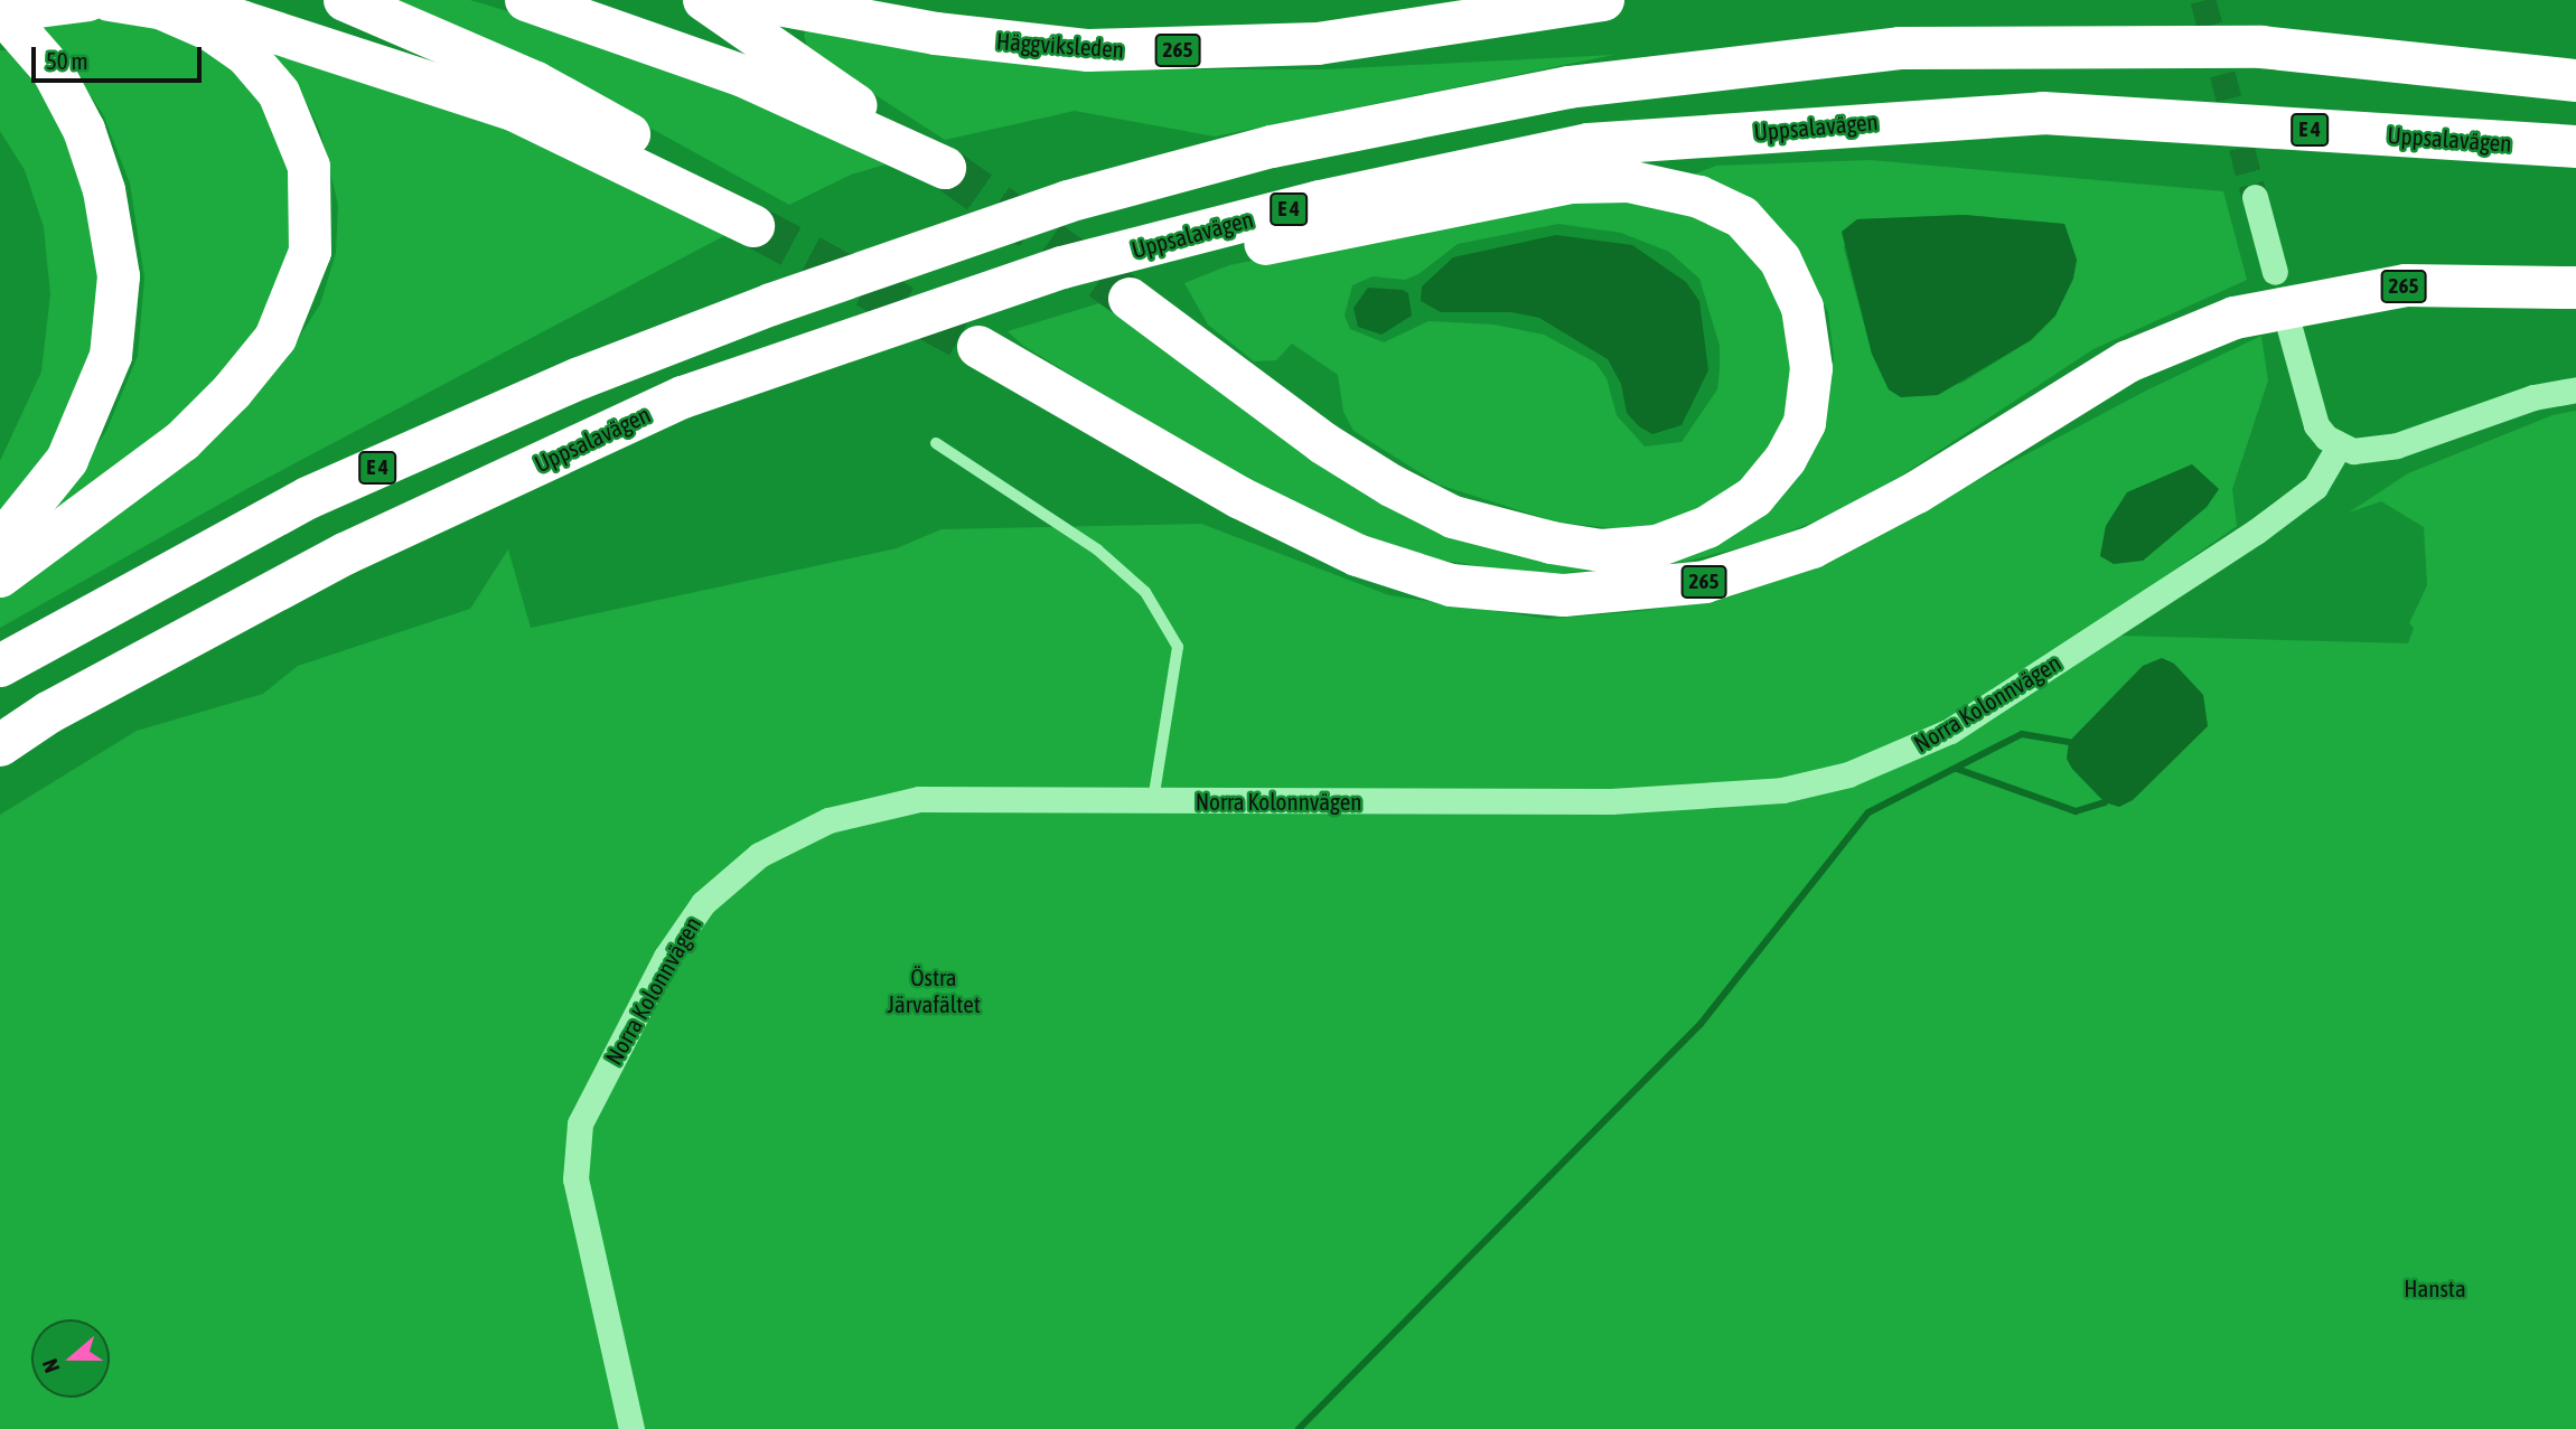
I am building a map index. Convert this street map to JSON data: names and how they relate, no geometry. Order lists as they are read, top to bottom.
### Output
{
  "streets": {
    "highway": [
      "Häggviksleden",
      "265",
      "Uppsalavägen",
      "E 4"
    ],
    "street": ["Norra Kolonnvägen"]
  },
  "parks": ["Östra Järvafältet", "Hansta"],
  "scale_bar": "50 m",
  "north": "left"
}
